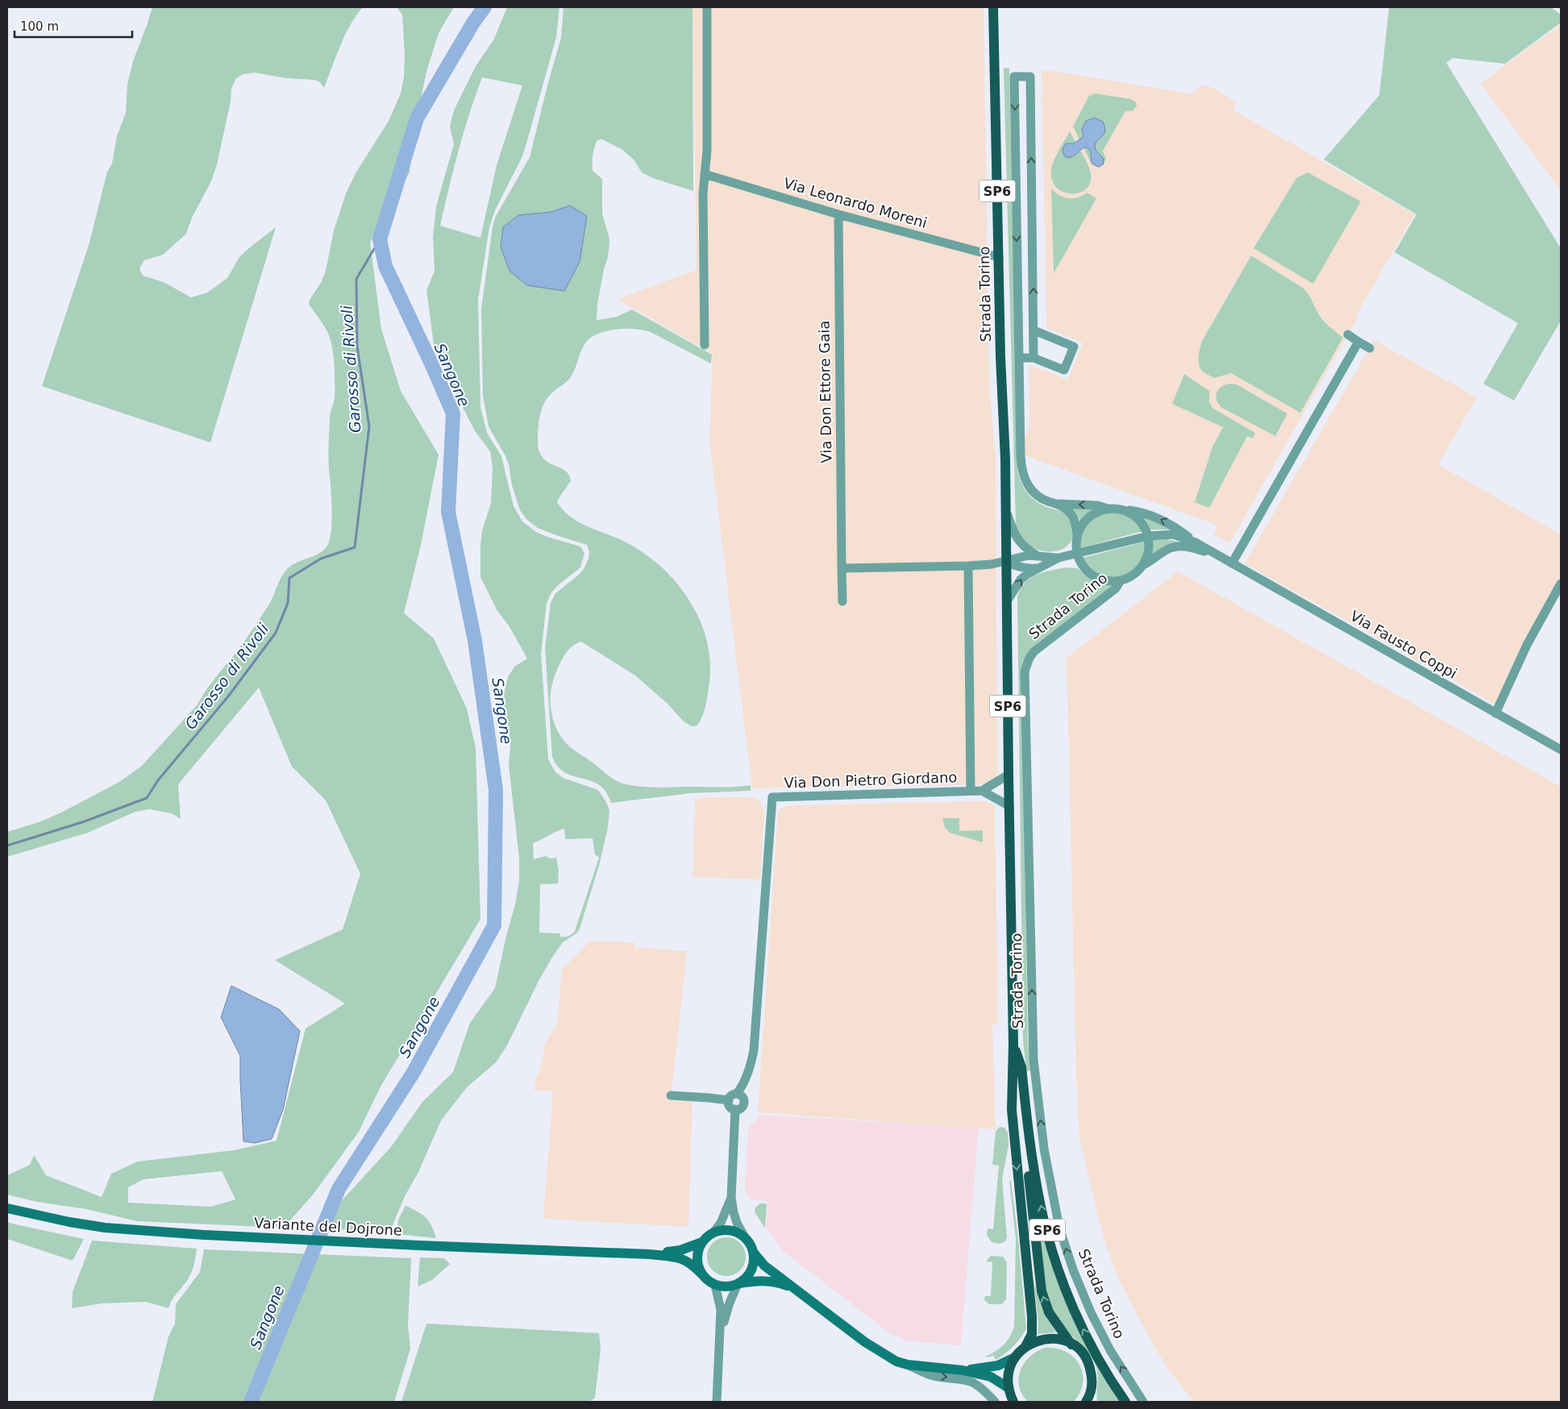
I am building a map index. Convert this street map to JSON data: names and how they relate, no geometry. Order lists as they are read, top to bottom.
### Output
{
  "streets": {
    "main road": ["SP6", "Strada Torino"],
    "street": [
      "Via Leonardo Moreni",
      "Via Don Ettore Gaia",
      "Via Fausto Coppi",
      "Via Don Pietro Giordano",
      "Variante del Dojrone"
    ]
  },
  "crossings": [
    ["SP6", "Strada Torino"],
    ["Via Leonardo Moreni", "Strada Torino"],
    ["Via Leonardo Moreni", "Via Don Ettore Gaia"],
    ["Strada Torino", "Via Fausto Coppi"]
  ],
  "water": ["Garosso di Rivoli", "Sangone"],
  "scale_bar": "100 m"
}
